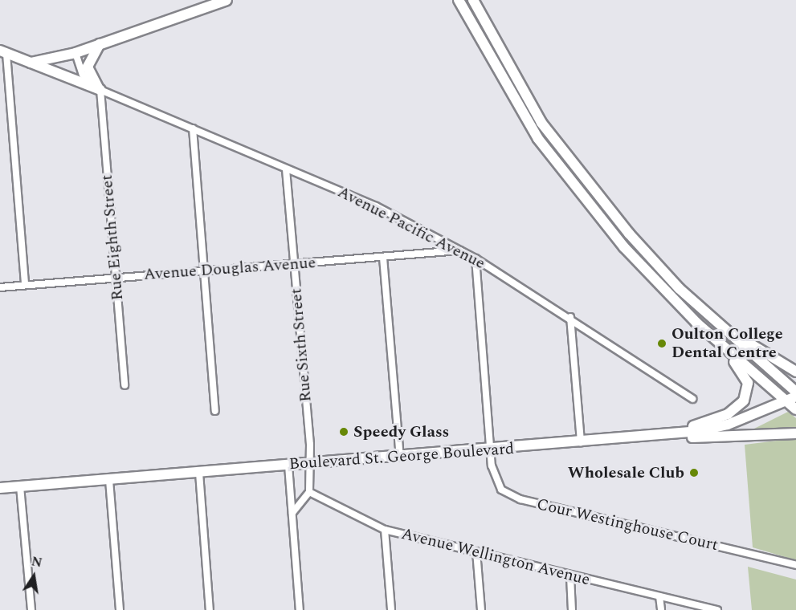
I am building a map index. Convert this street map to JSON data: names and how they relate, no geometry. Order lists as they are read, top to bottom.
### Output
{
  "streets": {
    "main road": ["Boulevard St. George Boulevard"],
    "street": [
      "Avenue Pacific Avenue",
      "Rue Eighth Street",
      "Avenue Douglas Avenue",
      "Rue Sixth Street",
      "Cour Westinghouse Court",
      "Avenue Wellington Avenue"
    ]
  },
  "crossings": [
    ["Avenue Pacific Avenue", "Rue Eighth Street"],
    ["Avenue Pacific Avenue", "Avenue Douglas Avenue"],
    ["Avenue Pacific Avenue", "Rue Sixth Street"],
    ["Avenue Pacific Avenue", "Cour Westinghouse Court"],
    ["Rue Eighth Street", "Avenue Douglas Avenue"],
    ["Avenue Douglas Avenue", "Rue Sixth Street"],
    ["Rue Sixth Street", "Boulevard St. George Boulevard"],
    ["Boulevard St. George Boulevard", "Cour Westinghouse Court"]
  ],
  "places": ["Oulton College Dental Centre", "Speedy Glass", "Wholesale Club"],
  "north": "top"
}
